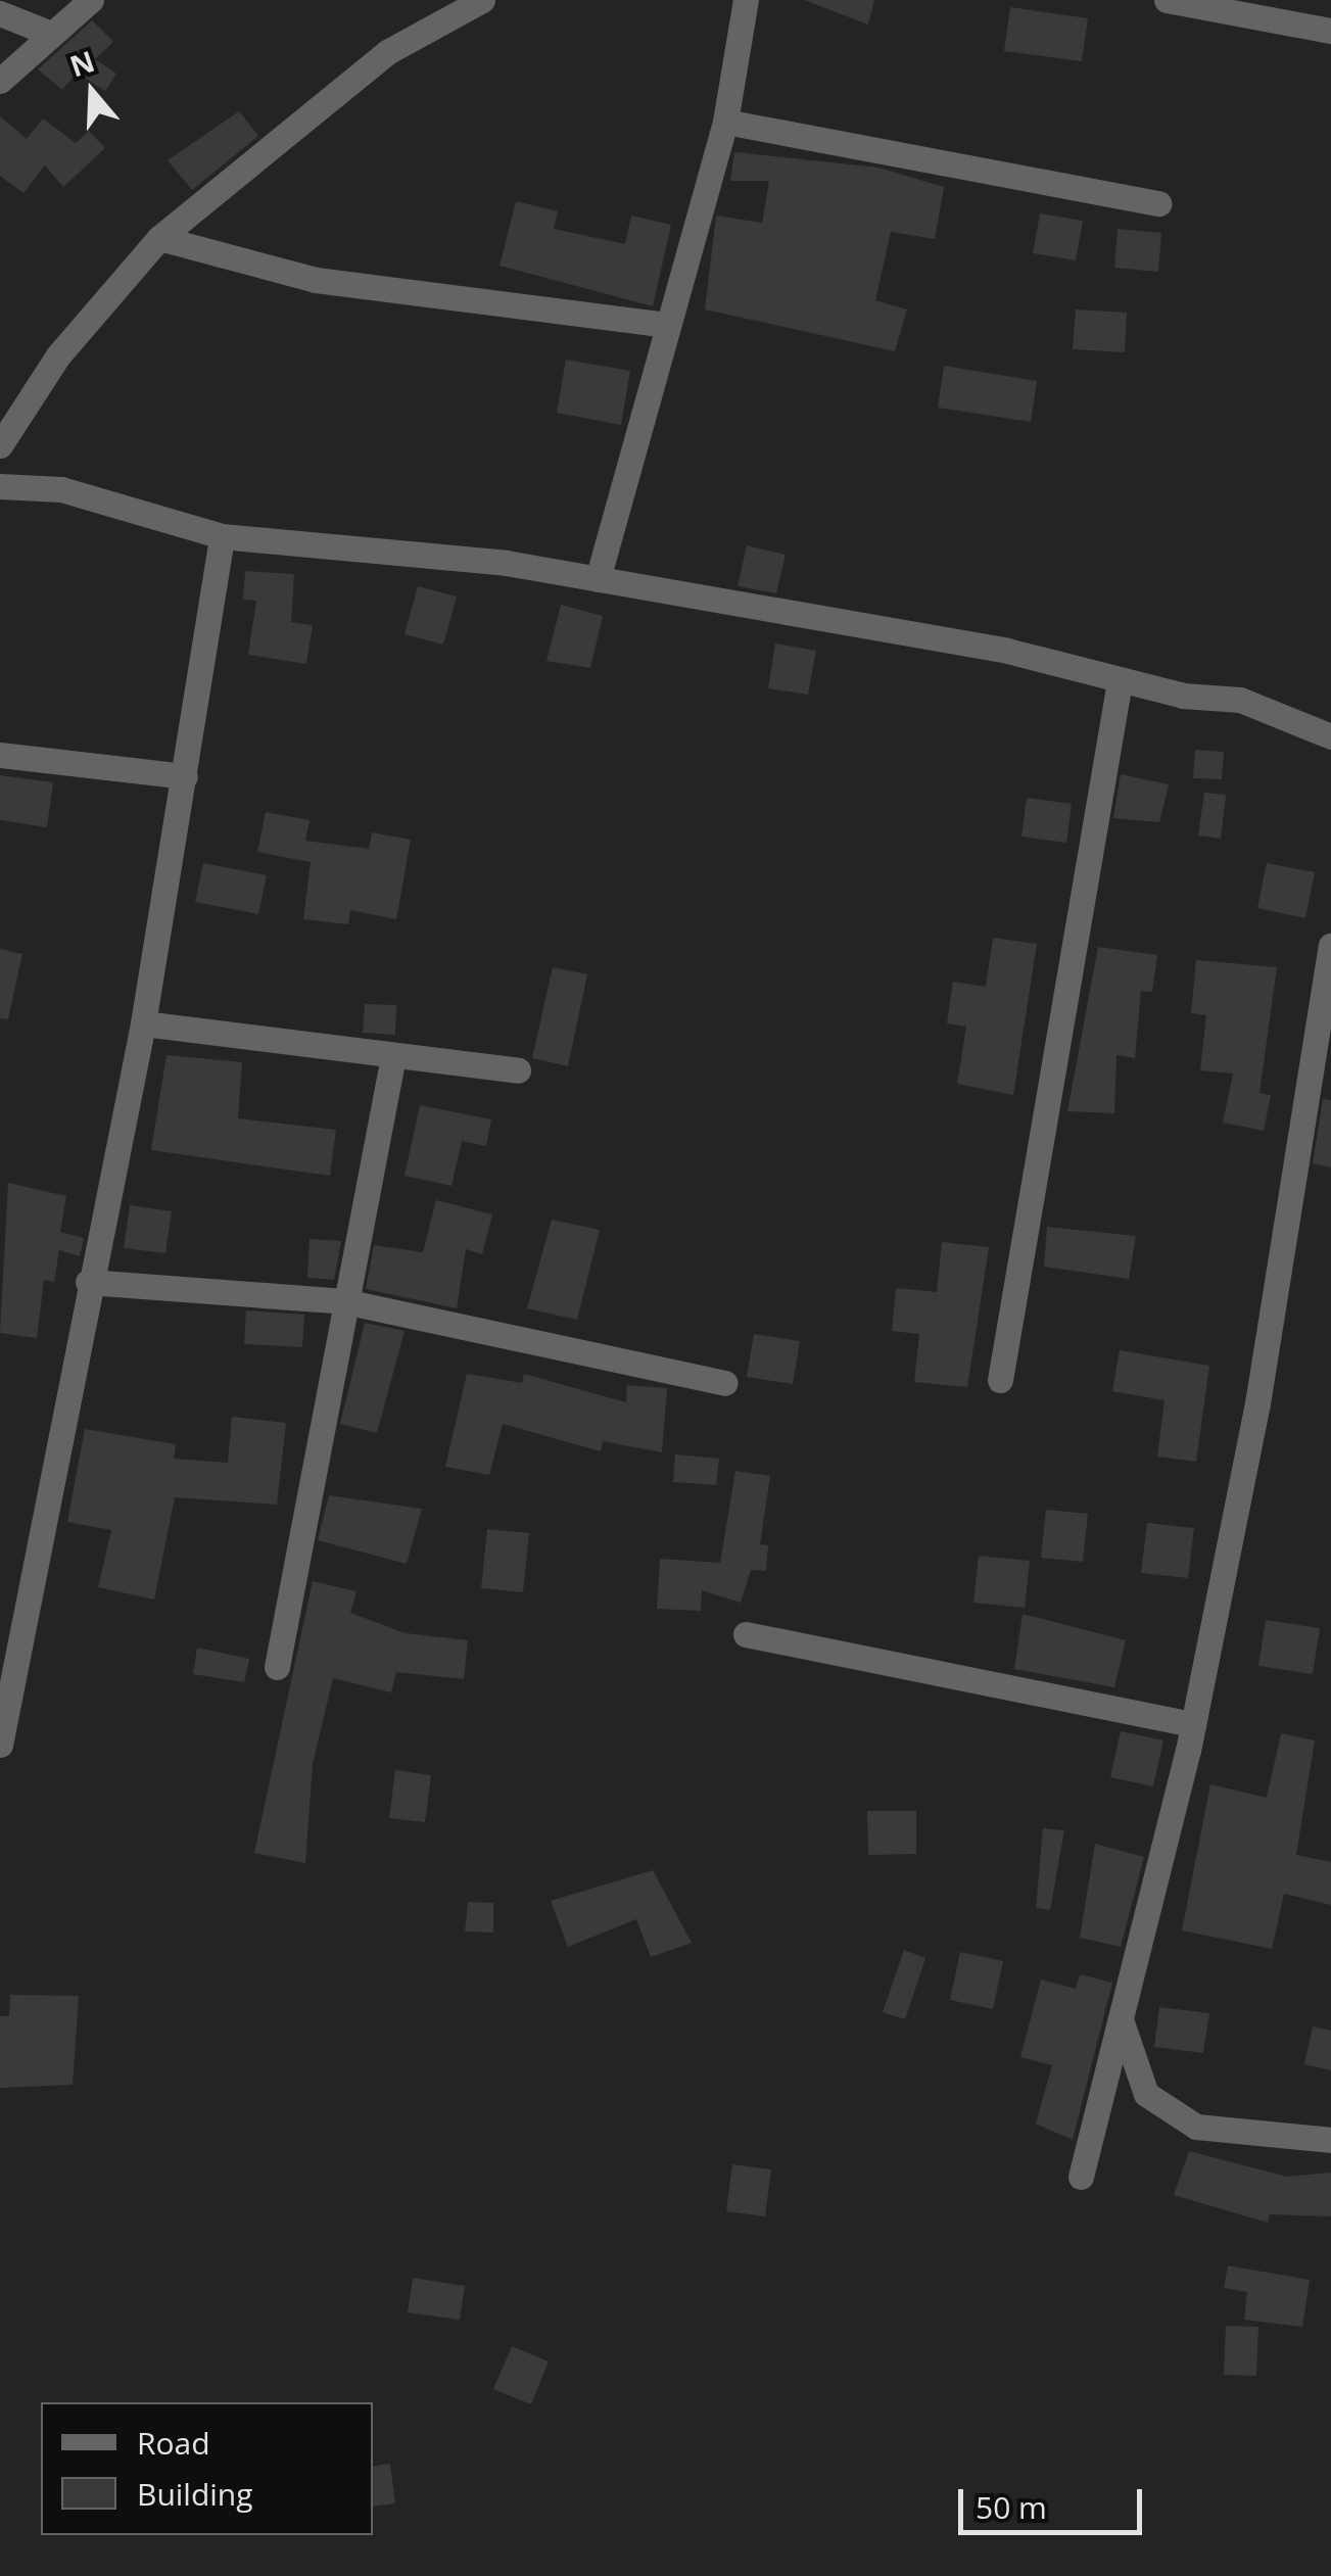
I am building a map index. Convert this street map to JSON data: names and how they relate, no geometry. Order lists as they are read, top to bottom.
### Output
{
  "legend": ["Road", "Building"],
  "scale_bar": "50 m",
  "north": "top"
}
